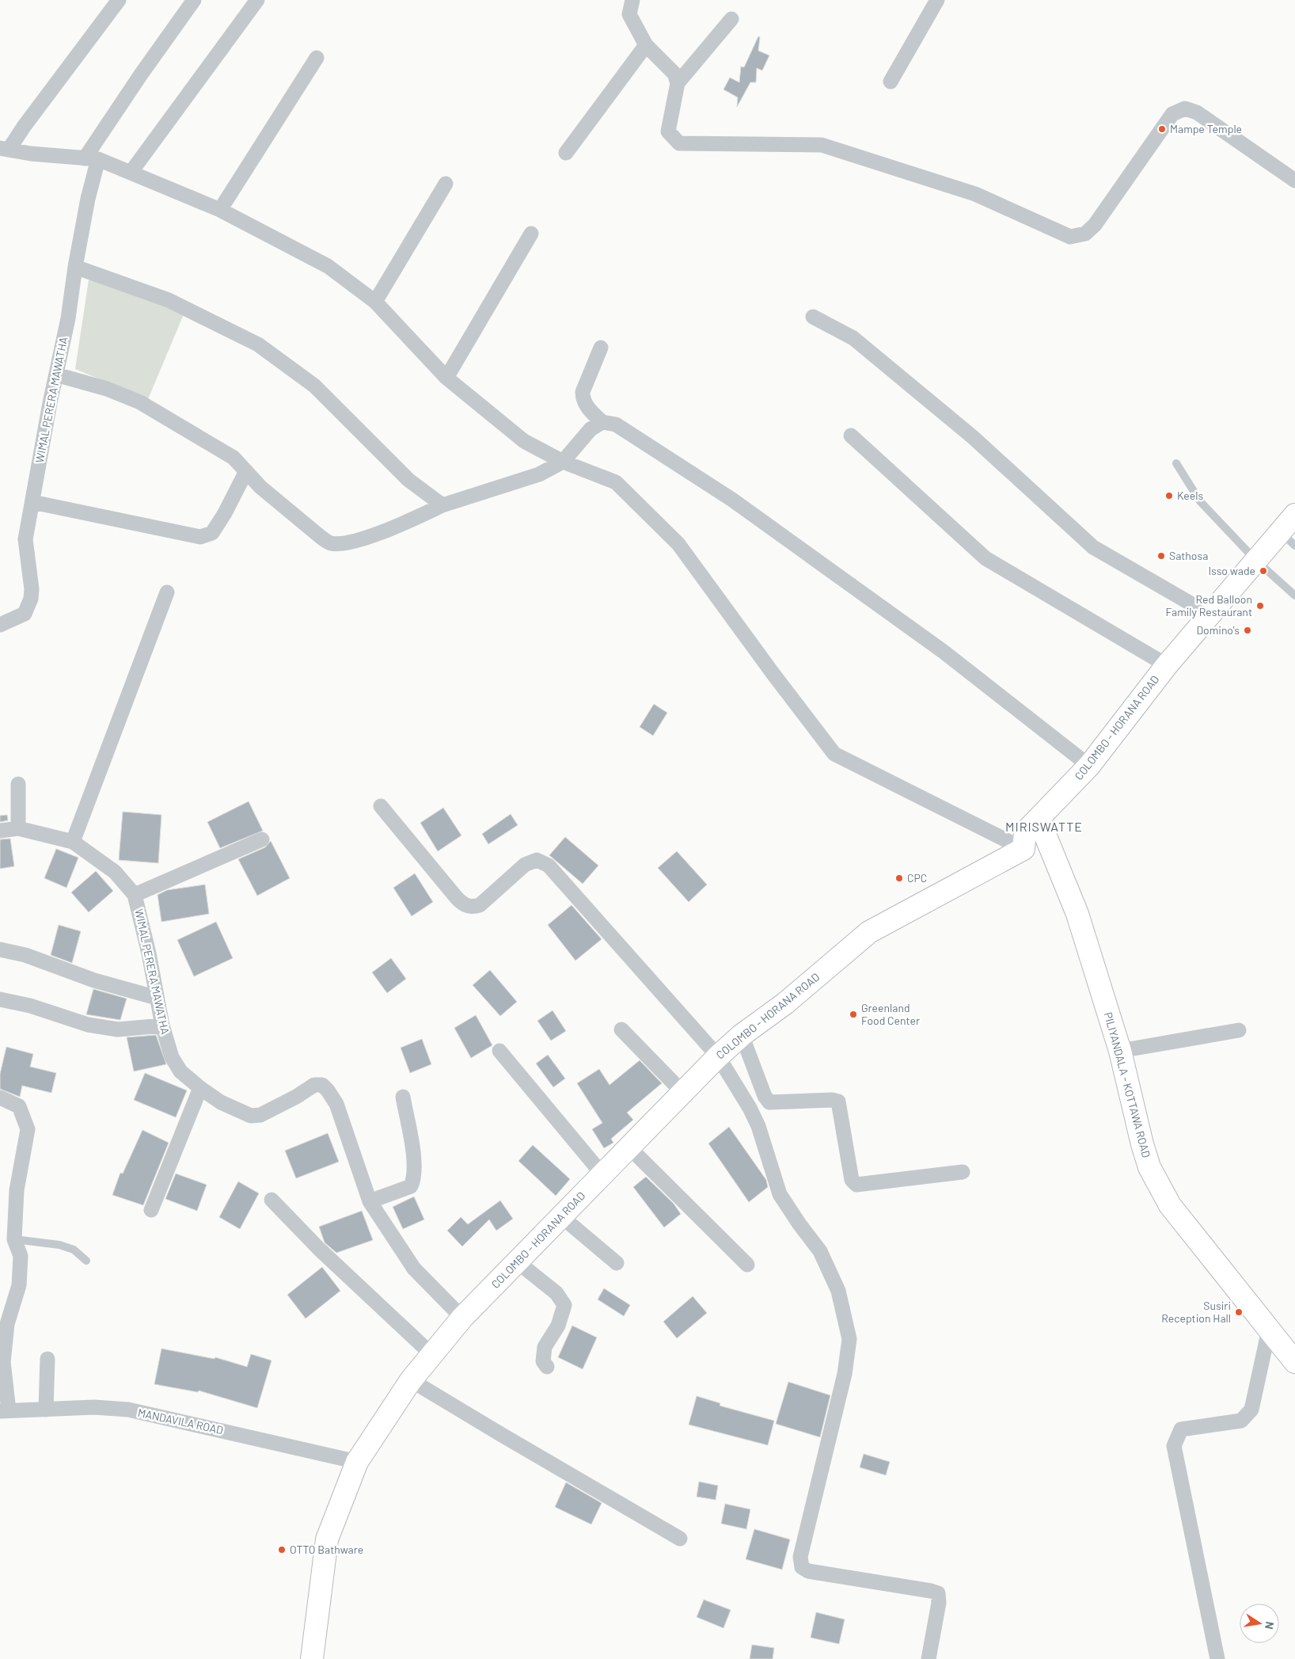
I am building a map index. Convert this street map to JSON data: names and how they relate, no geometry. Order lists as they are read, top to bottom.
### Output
{
  "streets": {
    "main road": ["COLOMBO - HORANA ROAD", "PILIYANDALA - KOTTAWA ROAD"],
    "street": ["WIMAL PERERA MAWATHA", "MANDAVILA ROAD"]
  },
  "crossings": [
    ["WIMAL PERERA MAWATHA", "COLOMBO - HORANA ROAD"],
    ["COLOMBO - HORANA ROAD", "PILIYANDALA - KOTTAWA ROAD"],
    ["COLOMBO - HORANA ROAD", "MANDAVILA ROAD"]
  ],
  "districts": ["MIRISWATTE"],
  "places": [
    "Mampe Temple",
    "Keels",
    "Sathosa",
    "Isso wade",
    "Red Balloon Family Restaurant",
    "Domino's",
    "CPC",
    "Greenland Food Center",
    "Susiri Reception Hall",
    "OTTO Bathware"
  ],
  "north": "right"
}
